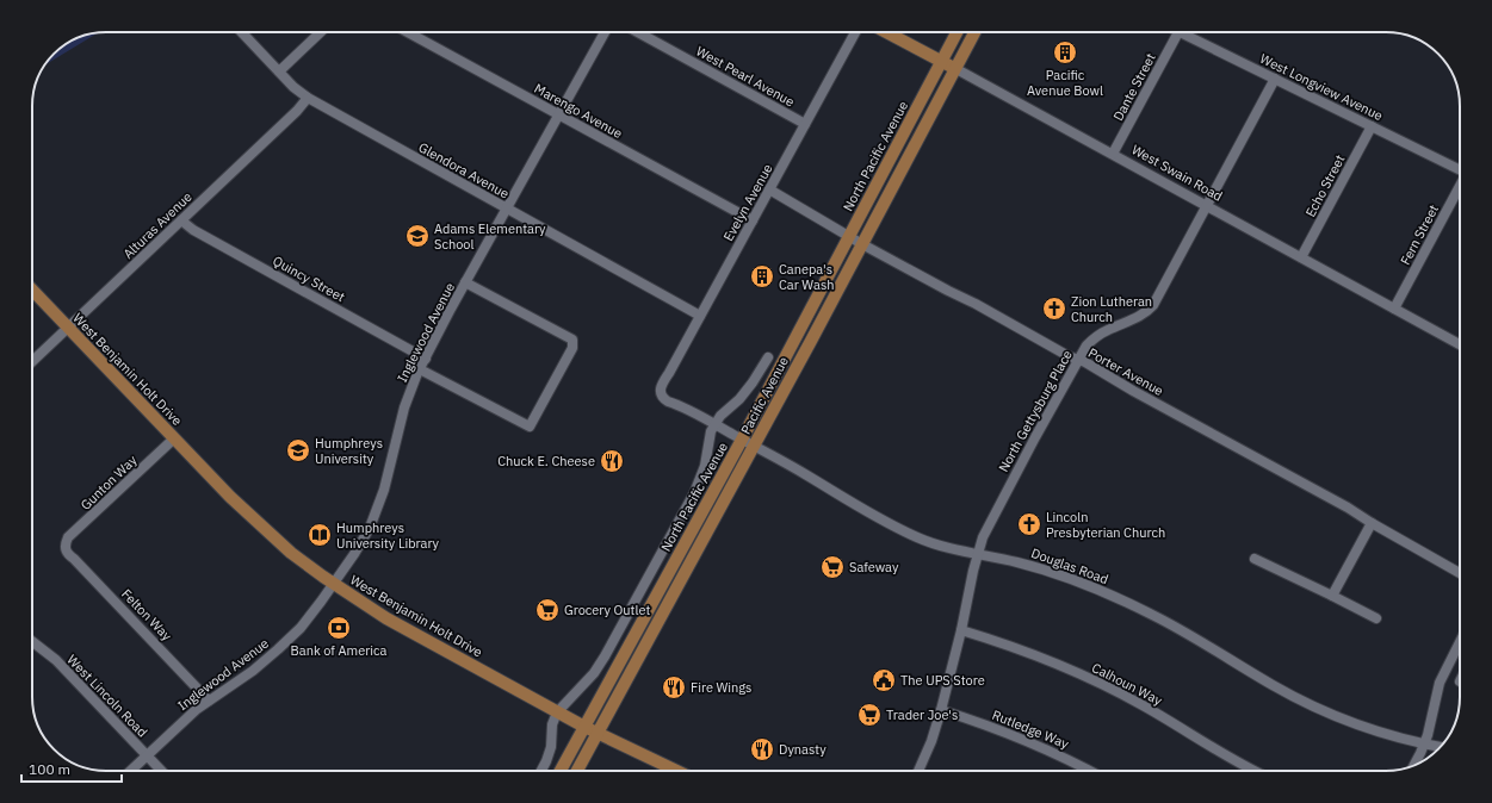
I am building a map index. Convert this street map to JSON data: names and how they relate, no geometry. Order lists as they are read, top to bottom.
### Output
{
  "streets": {
    "main road": [
      "North Pacific Avenue",
      "West Swain Road",
      "West Benjamin Holt Drive",
      "Pacific Avenue"
    ],
    "street": [
      "West Pearl Avenue",
      "Dante Street",
      "West Longview Avenue",
      "Marengo Avenue",
      "Glendora Avenue",
      "Echo Street",
      "Evelyn Avenue",
      "Alturas Avenue",
      "Fern Street",
      "Quincy Street",
      "Inglewood Avenue",
      "Porter Avenue",
      "North Gettysburg Place",
      "Gunton Way",
      "Douglas Road",
      "Felton Way",
      "Calhoun Way",
      "West Lincoln Road",
      "Rutledge Way"
    ]
  },
  "crossings": [
    ["West Pearl Avenue", "Evelyn Avenue"],
    ["Dante Street", "West Longview Avenue"],
    ["Dante Street", "West Swain Road"],
    ["West Longview Avenue", "Echo Street"],
    ["West Longview Avenue", "North Gettysburg Place"],
    ["Marengo Avenue", "Evelyn Avenue"],
    ["Marengo Avenue", "Inglewood Avenue"],
    ["North Pacific Avenue", "West Swain Road"],
    ["North Pacific Avenue", "West Benjamin Holt Drive"],
    ["North Pacific Avenue", "Porter Avenue"],
    ["North Pacific Avenue", "Douglas Road"],
    ["Glendora Avenue", "Evelyn Avenue"],
    ["Glendora Avenue", "Alturas Avenue"],
    ["Glendora Avenue", "Inglewood Avenue"],
    ["West Swain Road", "Echo Street"],
    ["West Swain Road", "Fern Street"],
    ["West Swain Road", "Pacific Avenue"],
    ["West Swain Road", "North Gettysburg Place"],
    ["Evelyn Avenue", "Porter Avenue"],
    ["Evelyn Avenue", "Douglas Road"],
    ["Alturas Avenue", "Quincy Street"],
    ["Alturas Avenue", "West Benjamin Holt Drive"],
    ["Quincy Street", "Inglewood Avenue"],
    ["Inglewood Avenue", "West Benjamin Holt Drive"],
    ["Inglewood Avenue", "Felton Way"],
    ["Inglewood Avenue", "West Lincoln Road"],
    ["West Benjamin Holt Drive", "Pacific Avenue"],
    ["West Benjamin Holt Drive", "Gunton Way"],
    ["Porter Avenue", "Pacific Avenue"],
    ["Porter Avenue", "North Gettysburg Place"],
    ["Pacific Avenue", "Douglas Road"],
    ["North Gettysburg Place", "Douglas Road"],
    ["North Gettysburg Place", "Calhoun Way"],
    ["North Gettysburg Place", "Rutledge Way"],
    ["Gunton Way", "Felton Way"]
  ],
  "places": {
    "building": ["Pacific Avenue Bowl", "Canepa's Car Wash"],
    "school or university": ["Adams Elementary School", "Humphreys University"],
    "church": ["Zion Lutheran Church", "Lincoln Presbyterian Church"],
    "restaurant": ["Chuck E. Cheese", "Fire Wings", "Dynasty"],
    "library": ["Humphreys University Library"],
    "supermarket": ["Safeway", "Grocery Outlet", "Trader Joe's"],
    "bank": ["Bank of America"],
    "public building": ["The UPS Store"]
  },
  "scale_bar": "100 m"
}
